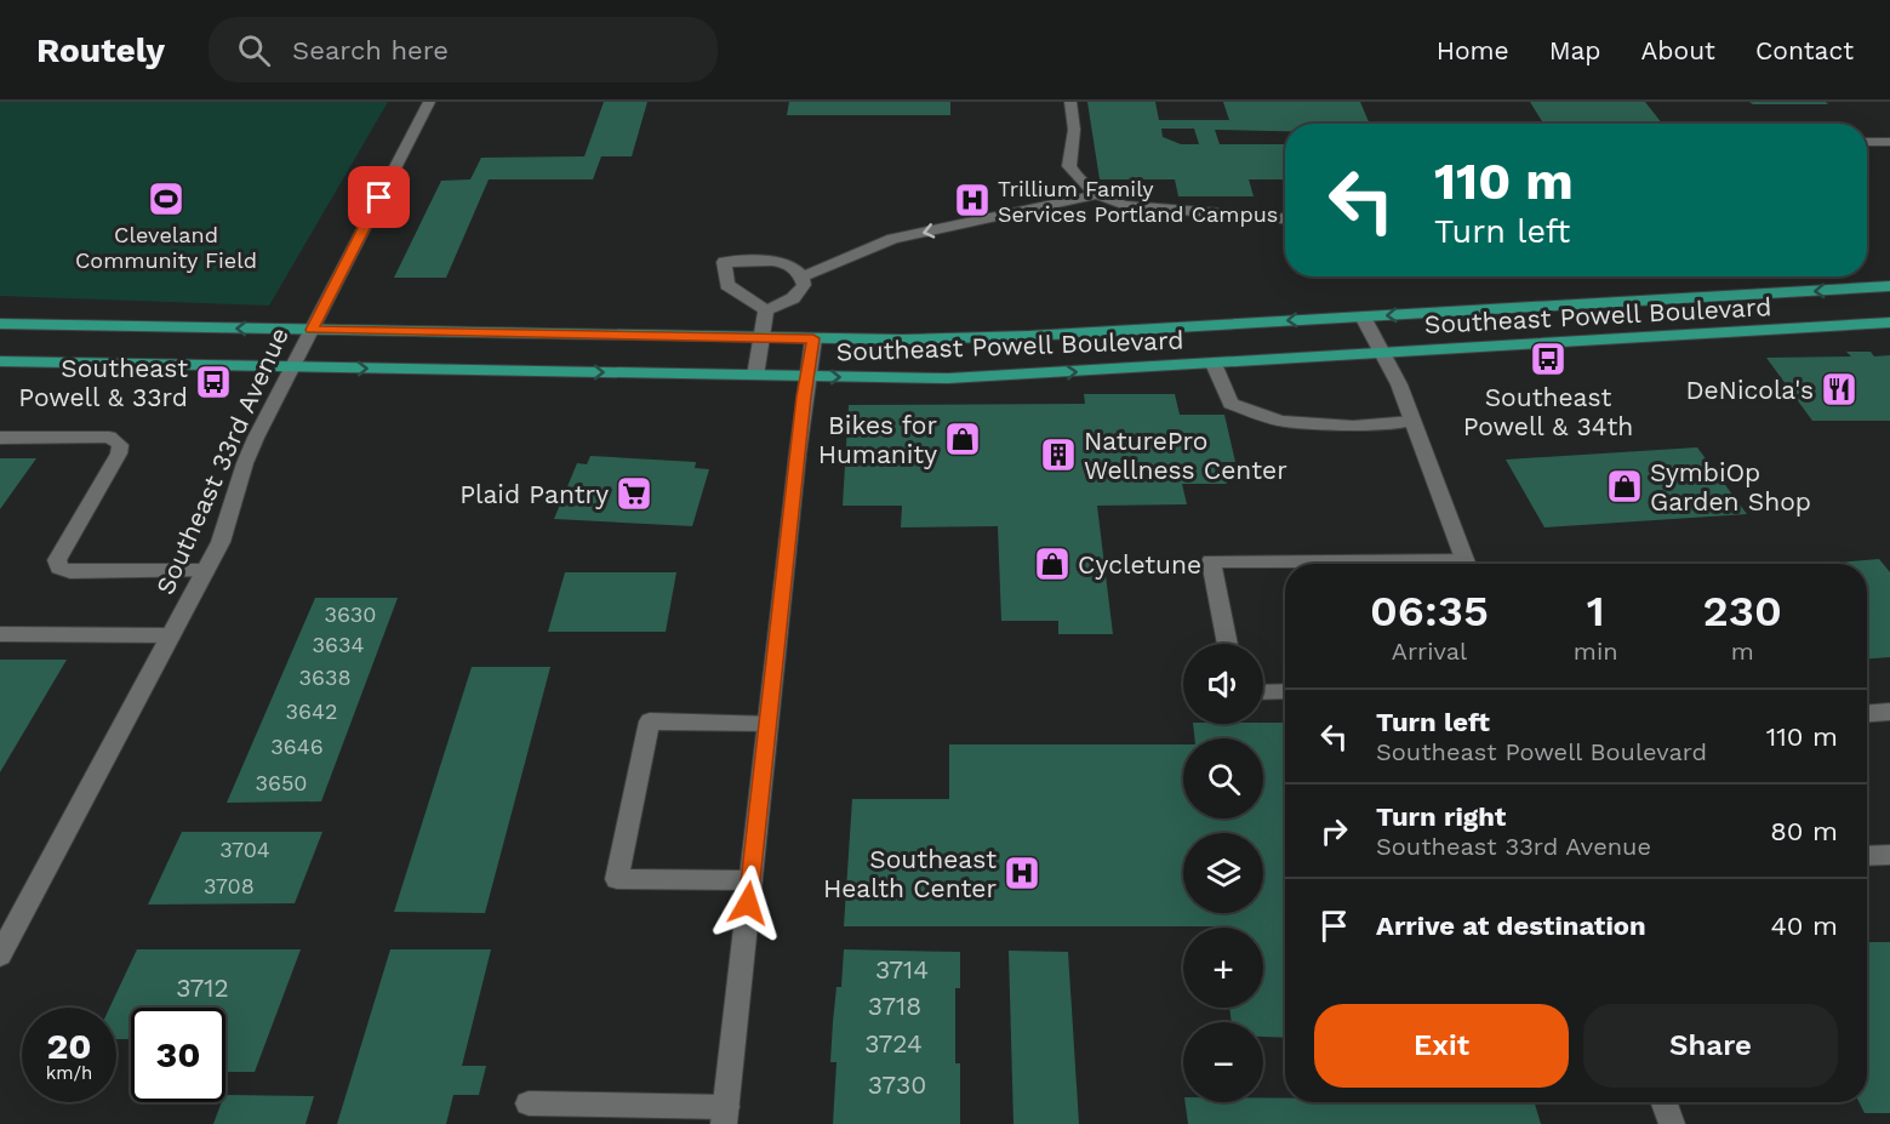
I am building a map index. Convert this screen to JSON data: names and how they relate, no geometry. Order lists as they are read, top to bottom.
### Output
{
  "streets": {
    "main road": ["Southeast Powell Boulevard"],
    "street": ["Southeast 33rd Avenue"]
  },
  "crossings": [
    ["Southeast Powell Boulevard", "Southeast 33rd Avenue"]
  ],
  "places": {
    "sports": ["Cleveland Community Field"],
    "hospital": ["Trillium Family Services Portland Campus", "Southeast Health Center"],
    "bus stop": ["Southeast Powell & 34th", "Southeast Powell & 33rd"],
    "restaurant": ["DeNicola's"],
    "shop": ["Bikes for Humanity", "SymbiOp Garden Shop", "Cycletune"],
    "building": ["NaturePro Wellness Center"],
    "supermarket": ["Plaid Pantry"]
  },
  "house_numbers": [
    "3630",
    "3634",
    "3638",
    "3642",
    "3646",
    "3650",
    "3704",
    "3708",
    "3714",
    "3712",
    "3718",
    "3724",
    "3730"
  ],
  "page": {
    "header": "Routely",
    "search": "Search here",
    "nav": [
      "Home",
      "Map",
      "About",
      "Contact"
    ],
    "turn": ["110 m", "Turn left"],
    "eta": [
      "06:35",
      "Arrival",
      "1",
      "min",
      "230",
      "m"
    ],
    "map_buttons": ["+", "−"],
    "list": [
      {
        "name": "Turn left",
        "note": "Southeast Powell Boulevard",
        "value": "110 m"
      },
      {
        "name": "Turn right",
        "note": "Southeast 33rd Avenue",
        "value": "80 m"
      },
      {
        "name": "Arrive at destination",
        "value": "40 m"
      }
    ],
    "buttons": ["Exit", "Share"],
    "speed": "20 km/h",
    "limit": "30"
  }
}
